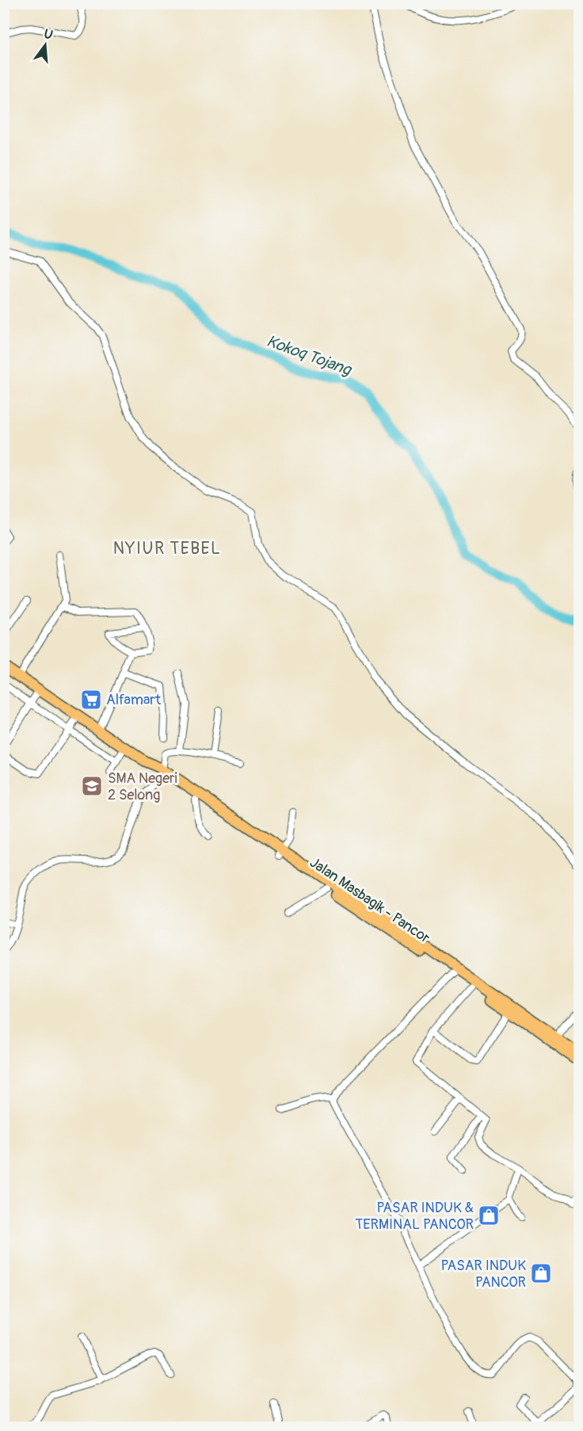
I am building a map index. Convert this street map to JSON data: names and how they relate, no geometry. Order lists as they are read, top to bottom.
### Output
{
  "streets": {
    "main road": ["Jalan Masbagik - Pancor"]
  },
  "districts": ["NYIUR TEBEL"],
  "water": ["Kokoq Tojang"],
  "places": {
    "supermarket": ["Alfamart"],
    "school or university": ["SMA Negeri 2 Selong"],
    "shop": ["PASAR INDUK & TERMINAL PANCOR", "PASAR INDUK PANCOR"]
  },
  "north": "top"
}
